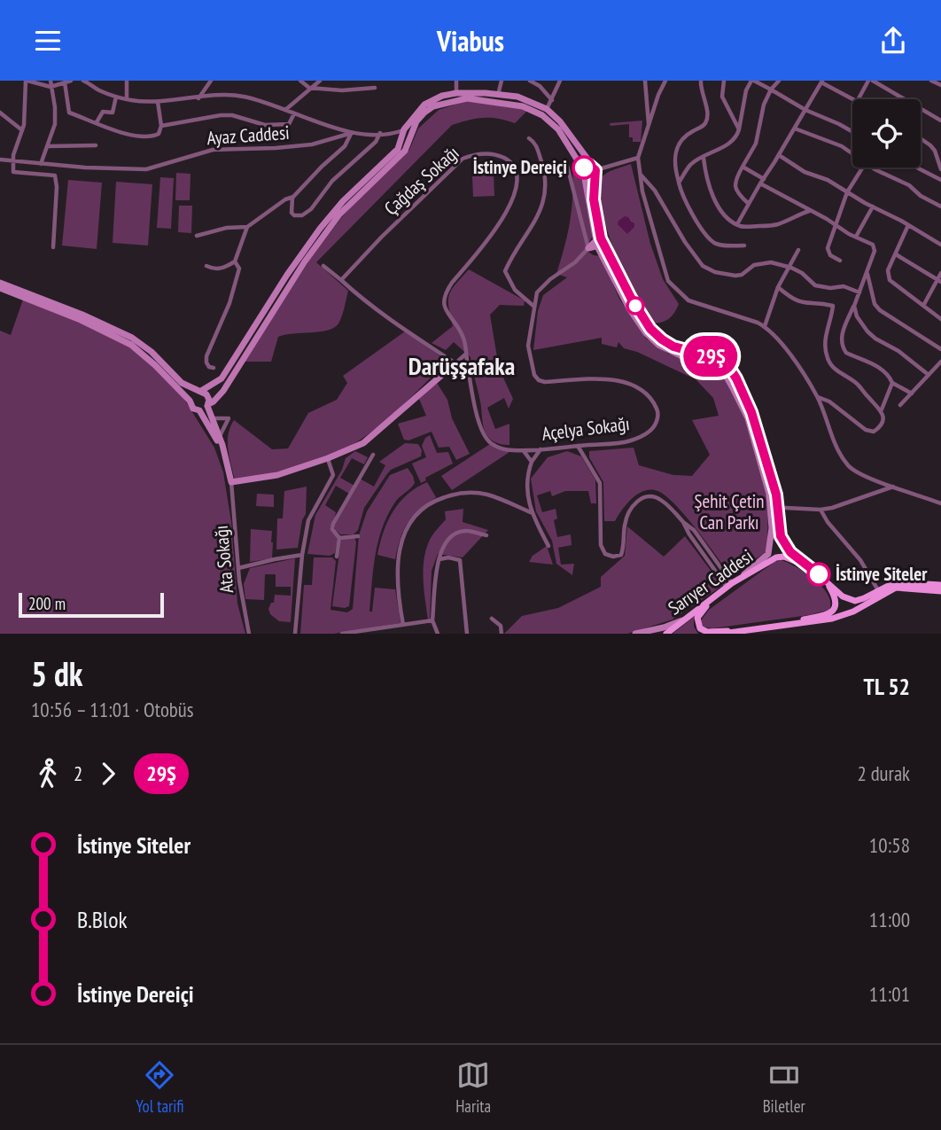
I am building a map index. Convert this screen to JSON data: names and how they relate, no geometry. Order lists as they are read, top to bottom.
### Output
{
  "streets": {
    "main road": ["Sarıyer Caddesi"],
    "street": [
      "Ayaz Caddesi",
      "Çağdaş Sokağı",
      "Açelya Sokağı",
      "Ata Sokağı"
    ]
  },
  "crossings": [
    ["Çağdaş Sokağı", "Açelya Sokağı"]
  ],
  "districts": ["Darüşşafaka"],
  "parks": ["Şehit Çetin Can Parkı"],
  "places": ["İstinye Dereiçi", "İstinye Siteler"],
  "lines": ["bus line 29Ş"],
  "scale_bar": "200 m",
  "page": {
    "header": "Viabus",
    "on_map": "29Ş",
    "scale": "200 m",
    "heading": ["5 dk", "10:56 – 11:01 · Otobüs", "TL 52"],
    "legs": ["2", "29Ş", "2 durak"],
    "list": [
      {
        "name": "İstinye Siteler",
        "value": "10:58"
      },
      {
        "name": "B.Blok",
        "value": "11:00"
      },
      {
        "name": "İstinye Dereiçi",
        "value": "11:01"
      }
    ],
    "tabs": ["Yol tarifi", "Harita", "Biletler"]
  }
}
